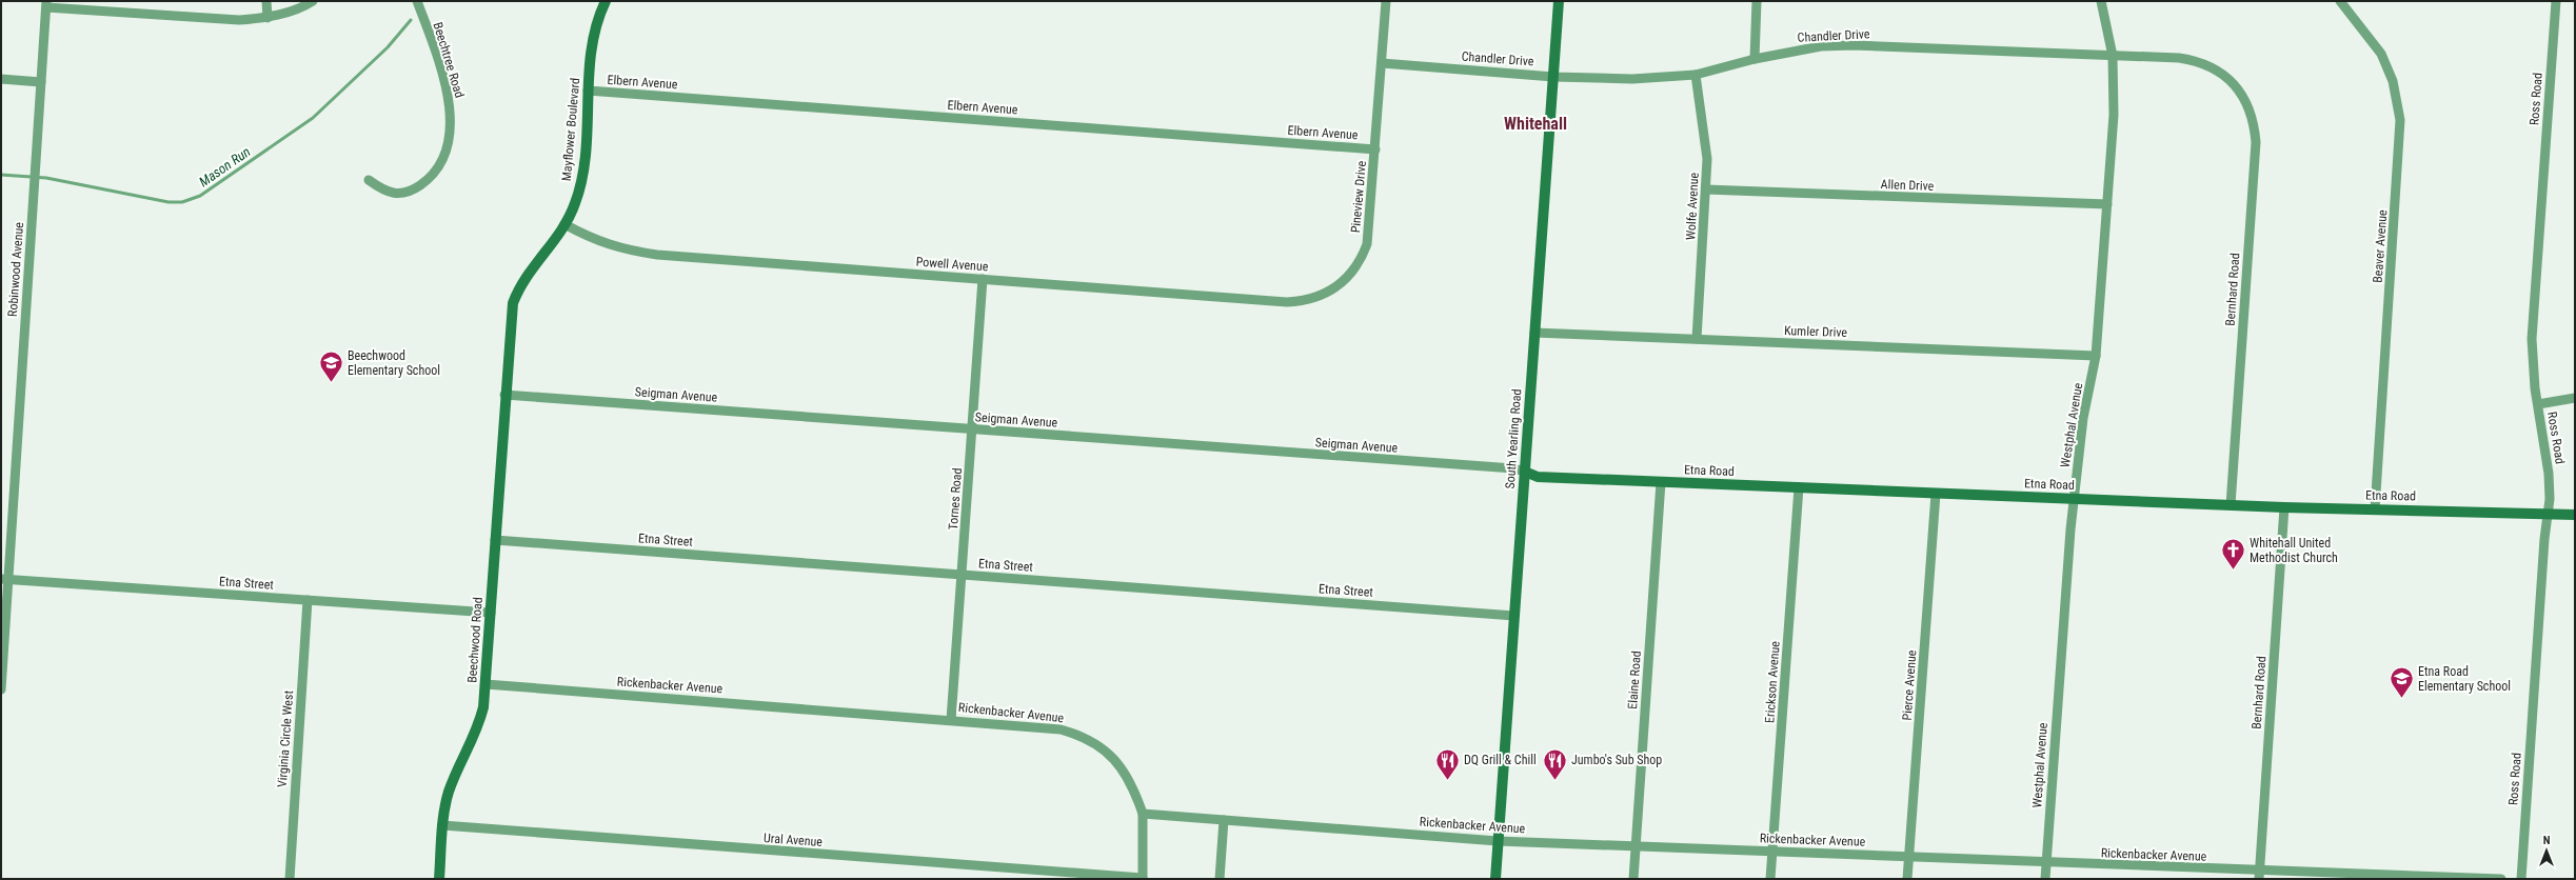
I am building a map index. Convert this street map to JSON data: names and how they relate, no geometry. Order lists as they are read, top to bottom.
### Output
{
  "streets": {
    "street": [
      "Chandler Drive",
      "Beechtree Road",
      "Elbern Avenue",
      "Ross Road",
      "Mayflower Boulevard",
      "Allen Drive",
      "Pineview Drive",
      "Wolfe Avenue",
      "Beaver Avenue",
      "Powell Avenue",
      "Robinwood Avenue",
      "Bernhard Road",
      "Kumler Drive",
      "Seigman Avenue",
      "Westphal Avenue",
      "South Yearling Road",
      "Etna Road",
      "Tornes Road",
      "Etna Street",
      "Beechwood Road",
      "Elaine Road",
      "Erickson Avenue",
      "Rickenbacker Avenue",
      "Pierce Avenue",
      "Virginia Circle West",
      "Ural Avenue"
    ]
  },
  "crossings": [
    ["Chandler Drive", "Pineview Drive"],
    ["Chandler Drive", "Wolfe Avenue"],
    ["Chandler Drive", "Bernhard Road"],
    ["Chandler Drive", "Westphal Avenue"],
    ["Chandler Drive", "South Yearling Road"],
    ["Elbern Avenue", "Mayflower Boulevard"],
    ["Elbern Avenue", "Pineview Drive"],
    ["Ross Road", "Etna Road"],
    ["Mayflower Boulevard", "Powell Avenue"],
    ["Mayflower Boulevard", "Seigman Avenue"],
    ["Mayflower Boulevard", "Beechwood Road"],
    ["Allen Drive", "Wolfe Avenue"],
    ["Allen Drive", "Westphal Avenue"],
    ["Pineview Drive", "Powell Avenue"],
    ["Wolfe Avenue", "Kumler Drive"],
    ["Beaver Avenue", "Etna Road"],
    ["Powell Avenue", "Tornes Road"],
    ["Robinwood Avenue", "Etna Street"],
    ["Bernhard Road", "Etna Road"],
    ["Bernhard Road", "Rickenbacker Avenue"],
    ["Kumler Drive", "Westphal Avenue"],
    ["Kumler Drive", "South Yearling Road"],
    ["Seigman Avenue", "South Yearling Road"],
    ["Seigman Avenue", "Etna Road"],
    ["Seigman Avenue", "Tornes Road"],
    ["Seigman Avenue", "Beechwood Road"],
    ["Westphal Avenue", "Etna Road"],
    ["Westphal Avenue", "Rickenbacker Avenue"],
    ["South Yearling Road", "Etna Road"],
    ["South Yearling Road", "Etna Street"],
    ["South Yearling Road", "Rickenbacker Avenue"],
    ["Etna Road", "Elaine Road"],
    ["Etna Road", "Erickson Avenue"],
    ["Etna Road", "Pierce Avenue"],
    ["Tornes Road", "Etna Street"],
    ["Tornes Road", "Rickenbacker Avenue"],
    ["Etna Street", "Beechwood Road"],
    ["Etna Street", "Virginia Circle West"],
    ["Beechwood Road", "Rickenbacker Avenue"],
    ["Beechwood Road", "Ural Avenue"],
    ["Elaine Road", "Rickenbacker Avenue"],
    ["Erickson Avenue", "Rickenbacker Avenue"],
    ["Rickenbacker Avenue", "Pierce Avenue"]
  ],
  "districts": ["Whitehall"],
  "water": ["Mason Run"],
  "places": {
    "school or university": ["Beechwood Elementary School", "Etna Road Elementary School"],
    "church": ["Whitehall United Methodist Church"],
    "restaurant": ["DQ Grill & Chill", "Jumbo's Sub Shop"]
  },
  "north": "top"
}
